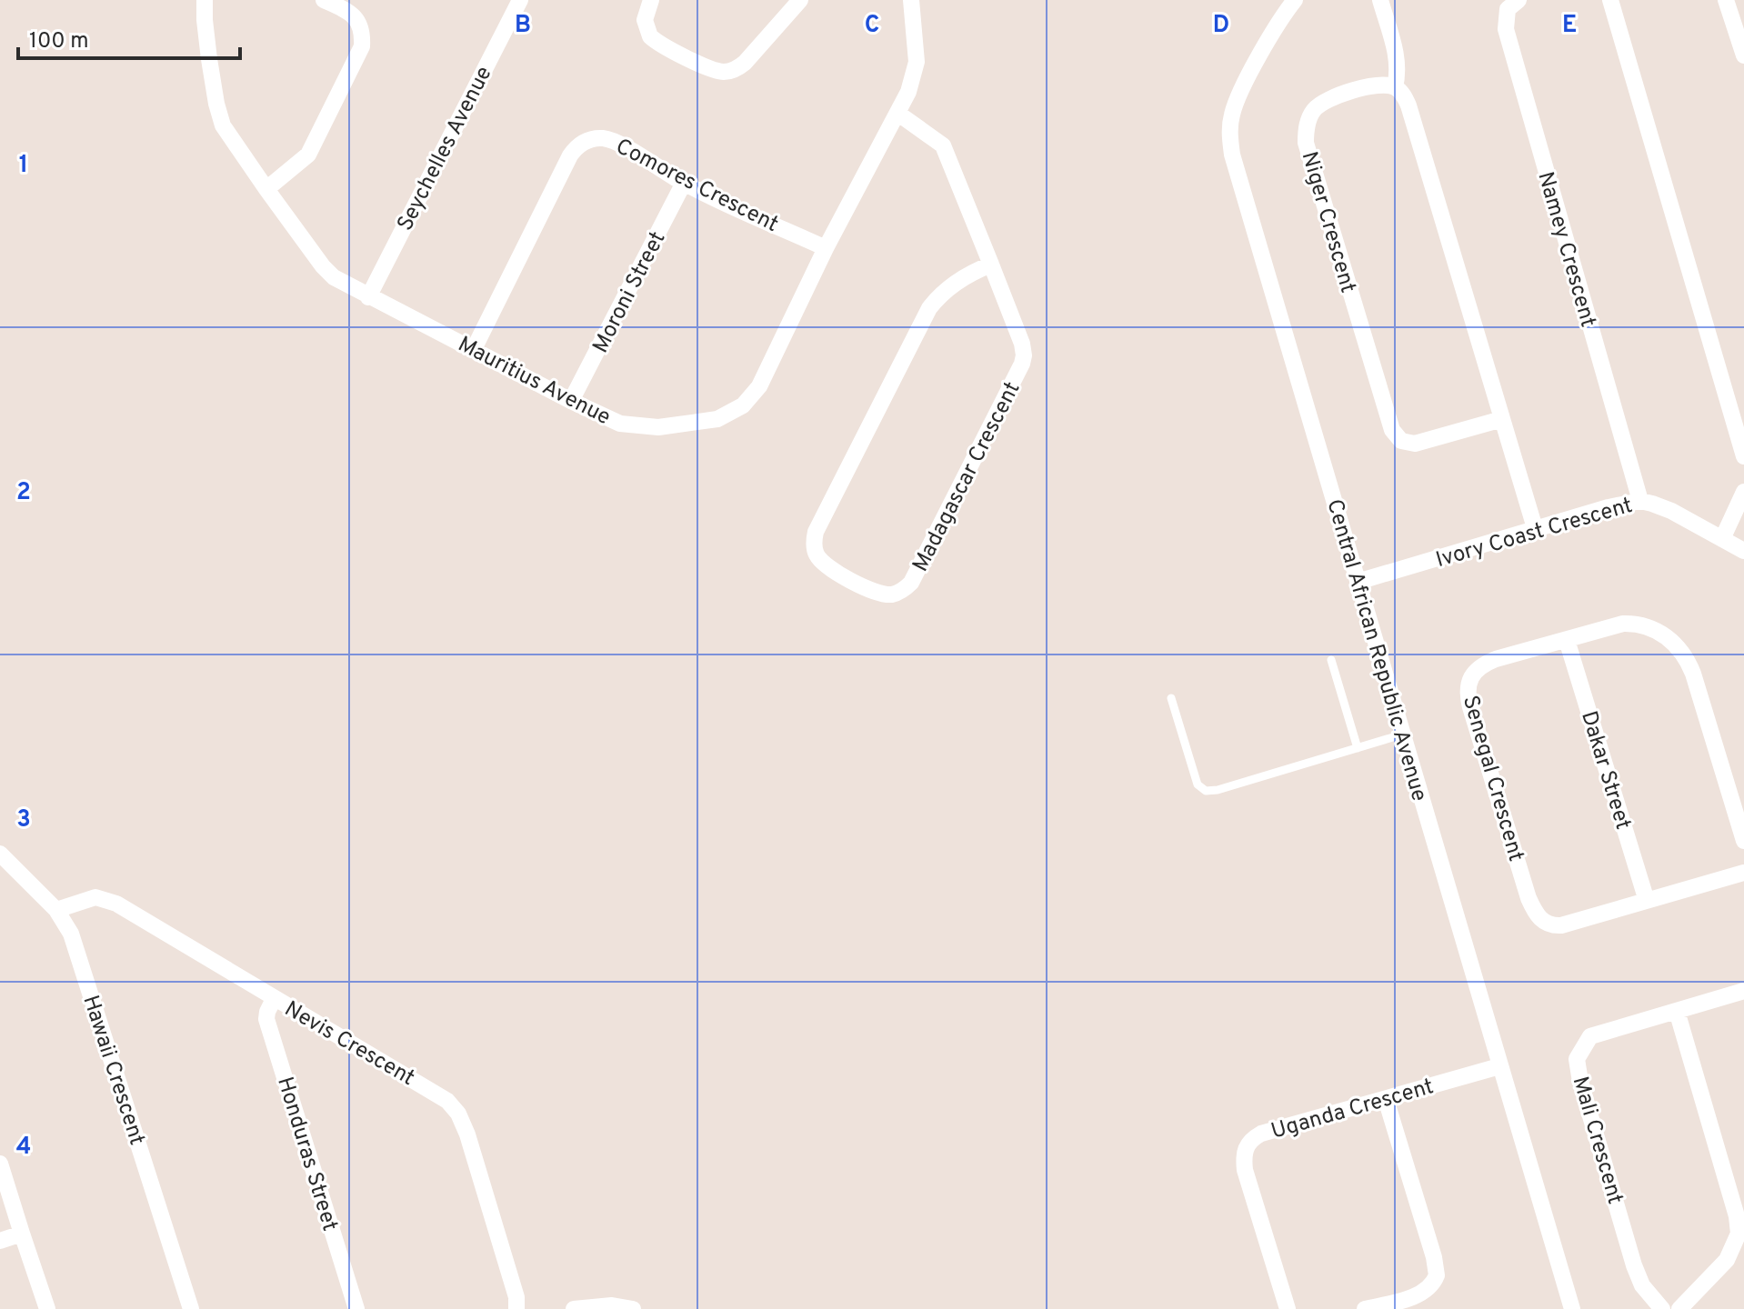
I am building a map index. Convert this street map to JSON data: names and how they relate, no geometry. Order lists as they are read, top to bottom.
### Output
{
  "streets": {
    "street": [
      "Seychelles Avenue",
      "Comores Crescent",
      "Niger Crescent",
      "Namey Crescent",
      "Moroni Street",
      "Mauritius Avenue",
      "Madagascar Crescent",
      "Ivory Coast Crescent",
      "Central African Republic Avenue",
      "Dakar Street",
      "Senegal Crescent",
      "Nevis Crescent",
      "Hawaii Crescent",
      "Uganda Crescent",
      "Mali Crescent",
      "Honduras Street"
    ]
  },
  "crossings": [
    ["Seychelles Avenue", "Mauritius Avenue"],
    ["Comores Crescent", "Moroni Street"],
    ["Comores Crescent", "Mauritius Avenue"],
    ["Namey Crescent", "Ivory Coast Crescent"],
    ["Moroni Street", "Mauritius Avenue"],
    ["Mauritius Avenue", "Madagascar Crescent"],
    ["Ivory Coast Crescent", "Central African Republic Avenue"],
    ["Central African Republic Avenue", "Uganda Crescent"],
    ["Dakar Street", "Senegal Crescent"],
    ["Nevis Crescent", "Hawaii Crescent"],
    ["Nevis Crescent", "Honduras Street"]
  ],
  "scale_bar": "100 m",
  "grid": {
    "columns": [
      "B",
      "C",
      "D",
      "E"
    ],
    "rows": [
      "1",
      "2",
      "3",
      "4"
    ]
  }
}
